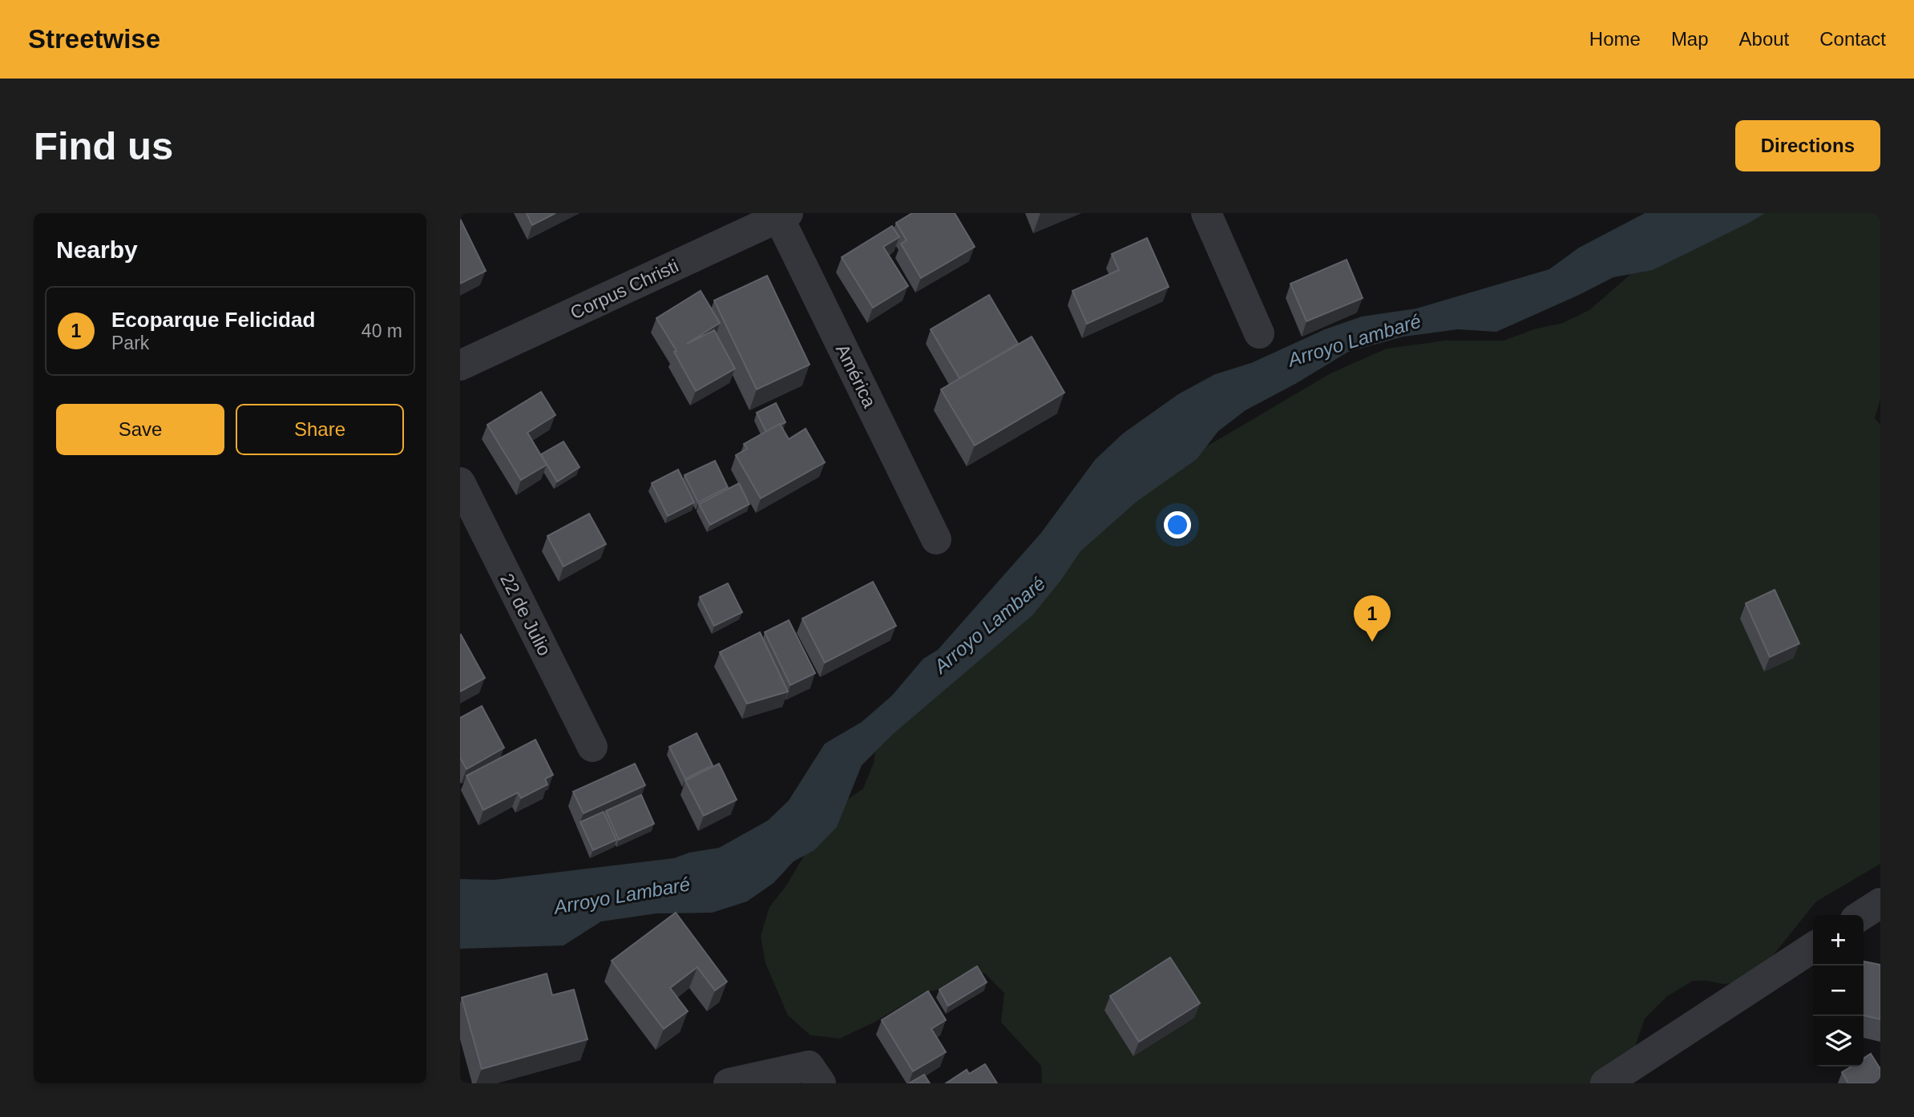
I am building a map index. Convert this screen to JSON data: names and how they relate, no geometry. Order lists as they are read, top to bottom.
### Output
{
  "streets": {
    "street": ["Corpus Christi", "América", "22 de Julio"]
  },
  "crossings": [
    ["Corpus Christi", "América"]
  ],
  "water": ["Arroyo Lambaré"],
  "page": {
    "header": "Streetwise",
    "nav": [
      "Home",
      "Map",
      "About",
      "Contact"
    ],
    "buttons": [
      "Directions",
      ["Save", "Share"]
    ],
    "title": "Find us",
    "heading": "Nearby",
    "list": [
      {
        "mark": "1",
        "name": "Ecoparque Felicidad",
        "note": "Park",
        "value": "40 m"
      }
    ],
    "pins": "1",
    "map_buttons": ["+", "−"]
  }
}
